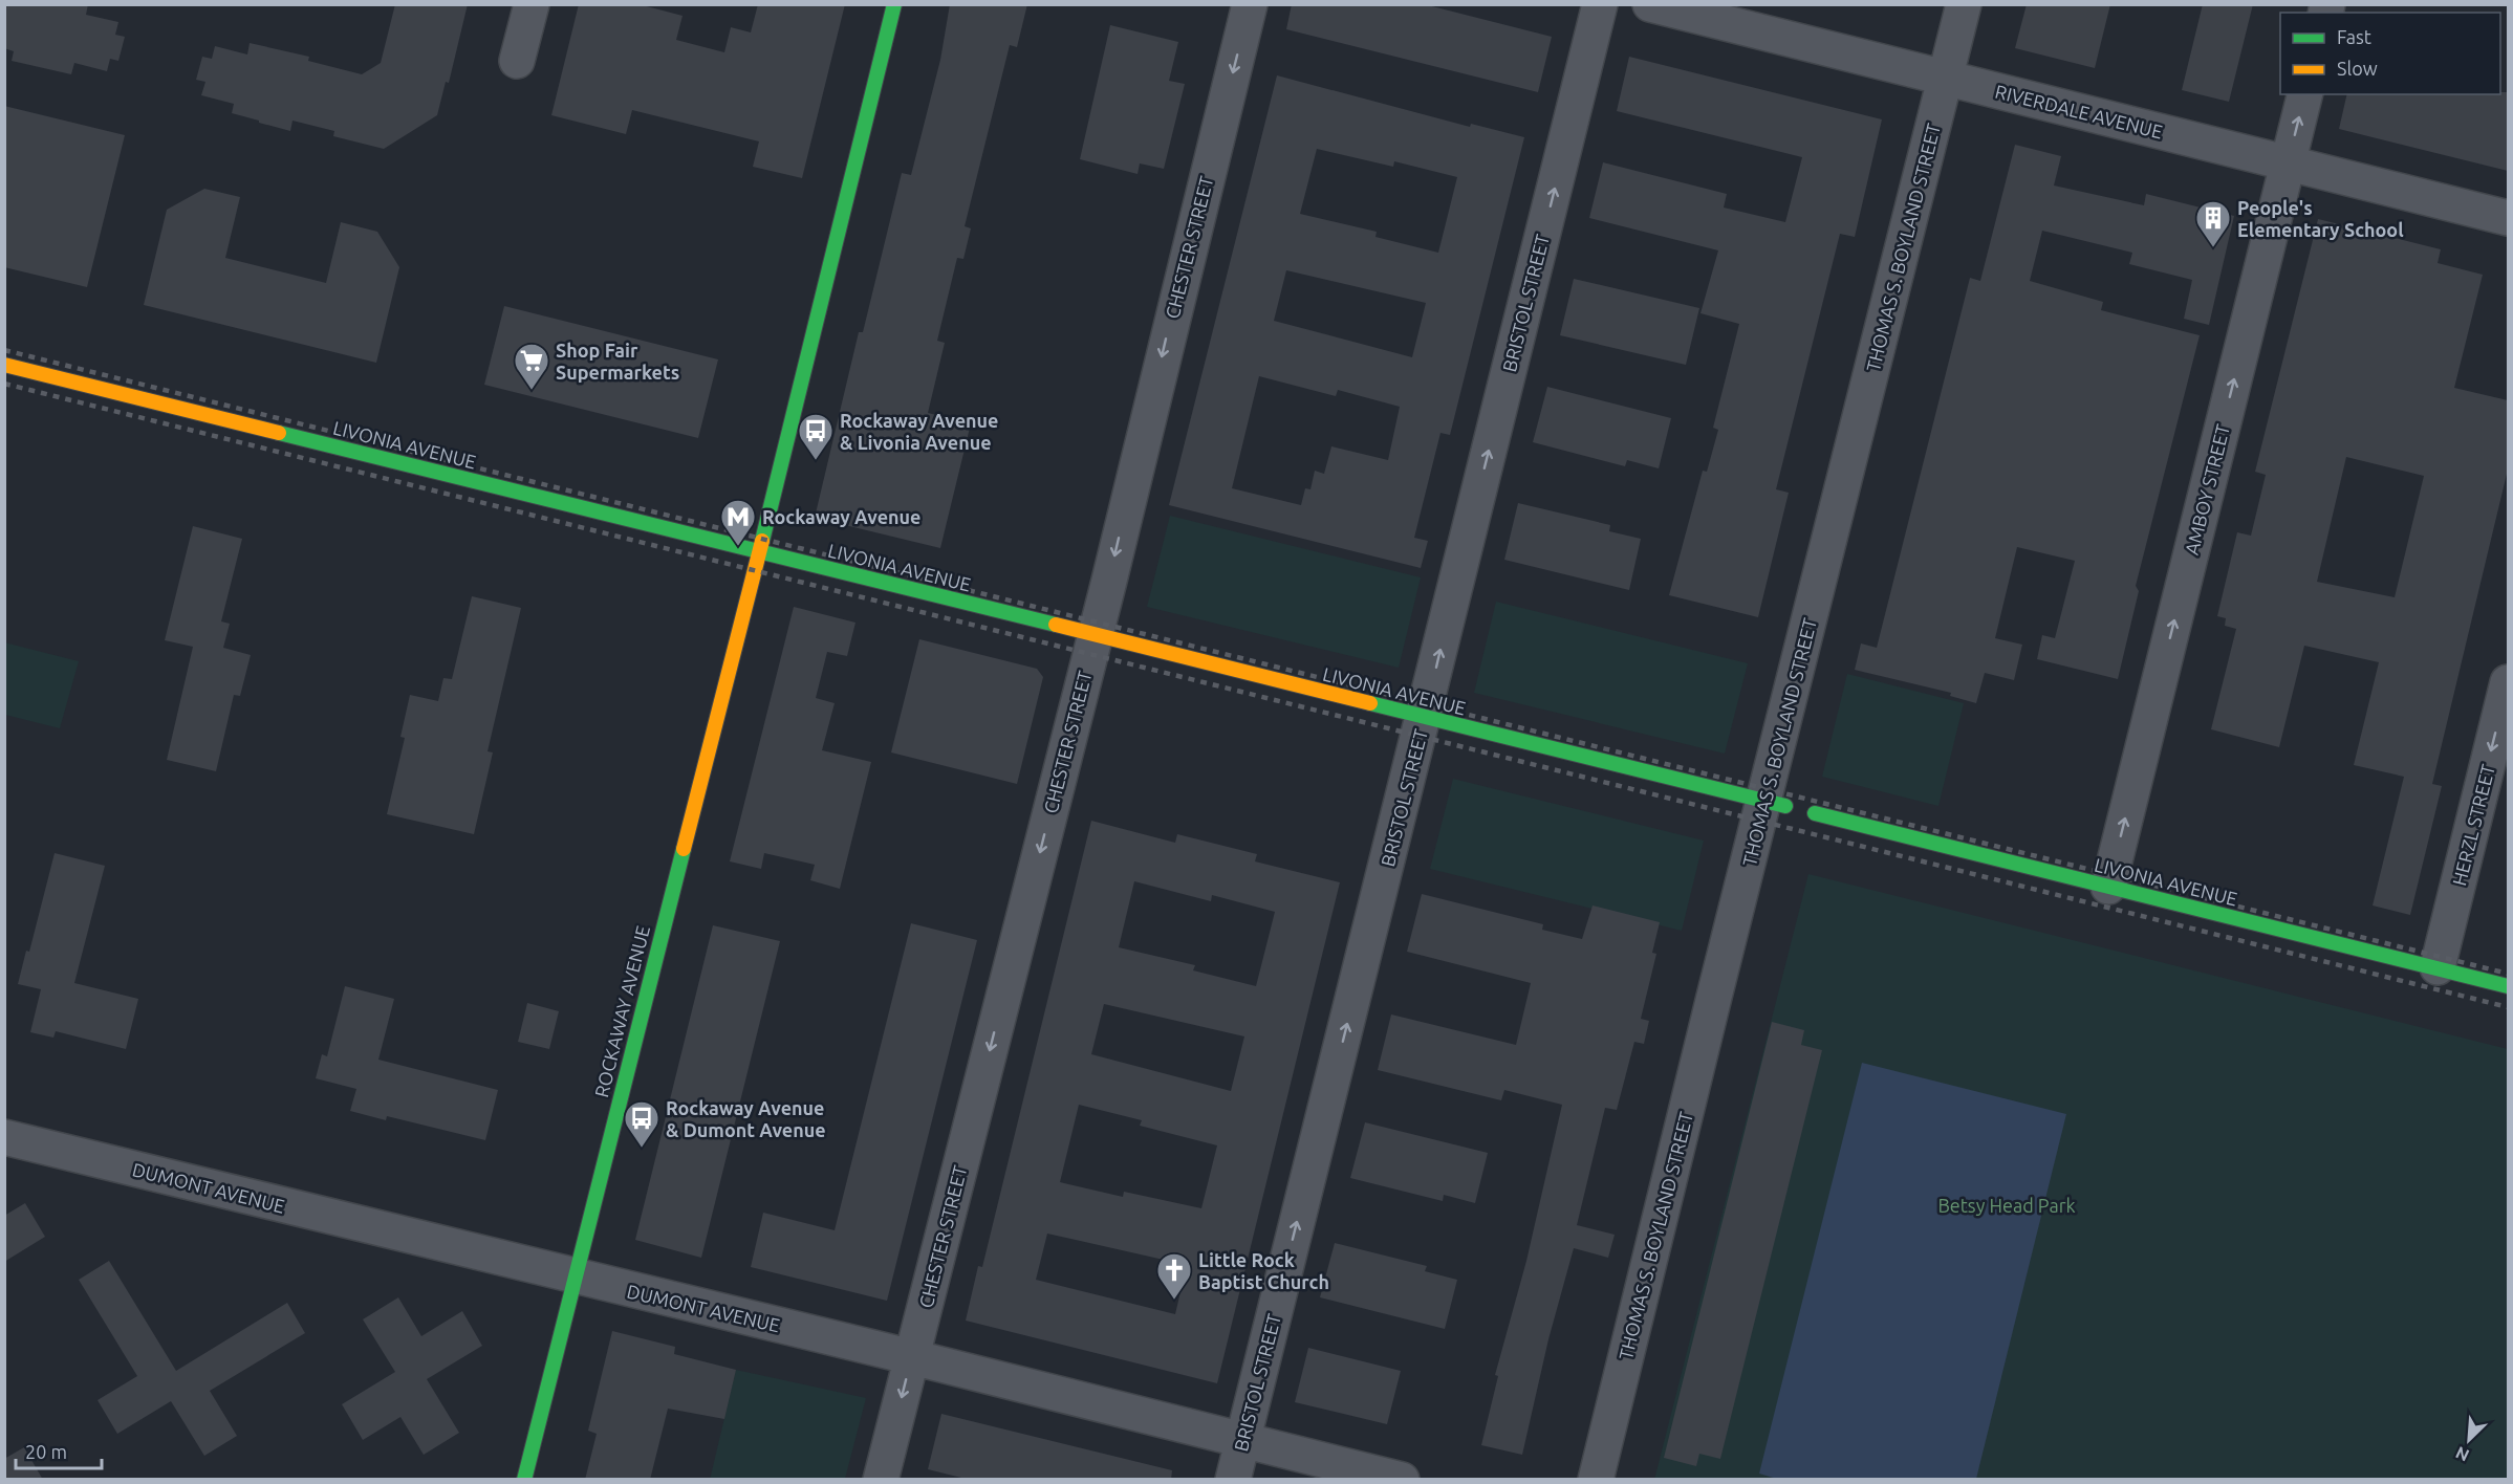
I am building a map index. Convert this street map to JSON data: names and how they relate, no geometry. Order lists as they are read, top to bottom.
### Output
{
  "streets": {
    "street": [
      "RIVERDALE AVENUE",
      "CHESTER STREET",
      "THOMAS S. BOYLAND STREET",
      "BRISTOL STREET",
      "LIVONIA AVENUE",
      "AMBOY STREET",
      "HERZL STREET",
      "ROCKAWAY AVENUE",
      "DUMONT AVENUE"
    ]
  },
  "crossings": [
    ["RIVERDALE AVENUE", "THOMAS S. BOYLAND STREET"],
    ["RIVERDALE AVENUE", "AMBOY STREET"],
    ["CHESTER STREET", "LIVONIA AVENUE"],
    ["CHESTER STREET", "DUMONT AVENUE"],
    ["THOMAS S. BOYLAND STREET", "LIVONIA AVENUE"],
    ["BRISTOL STREET", "LIVONIA AVENUE"],
    ["BRISTOL STREET", "DUMONT AVENUE"],
    ["LIVONIA AVENUE", "AMBOY STREET"],
    ["LIVONIA AVENUE", "HERZL STREET"],
    ["LIVONIA AVENUE", "ROCKAWAY AVENUE"],
    ["ROCKAWAY AVENUE", "DUMONT AVENUE"]
  ],
  "one_way": [
    "CHESTER STREET",
    "BRISTOL STREET",
    "AMBOY STREET",
    "HERZL STREET"
  ],
  "parks": ["Betsy Head Park"],
  "places": {
    "building": ["People's Elementary School"],
    "supermarket": ["Shop Fair Supermarkets"],
    "bus stop": ["Rockaway Avenue & Livonia Avenue", "Rockaway Avenue & Dumont Avenue"],
    "metro station": ["Rockaway Avenue"],
    "church": ["Little Rock Baptist Church"]
  },
  "legend": ["Fast", "Slow"],
  "scale_bar": "20 m",
  "north": "bottom left"
}
